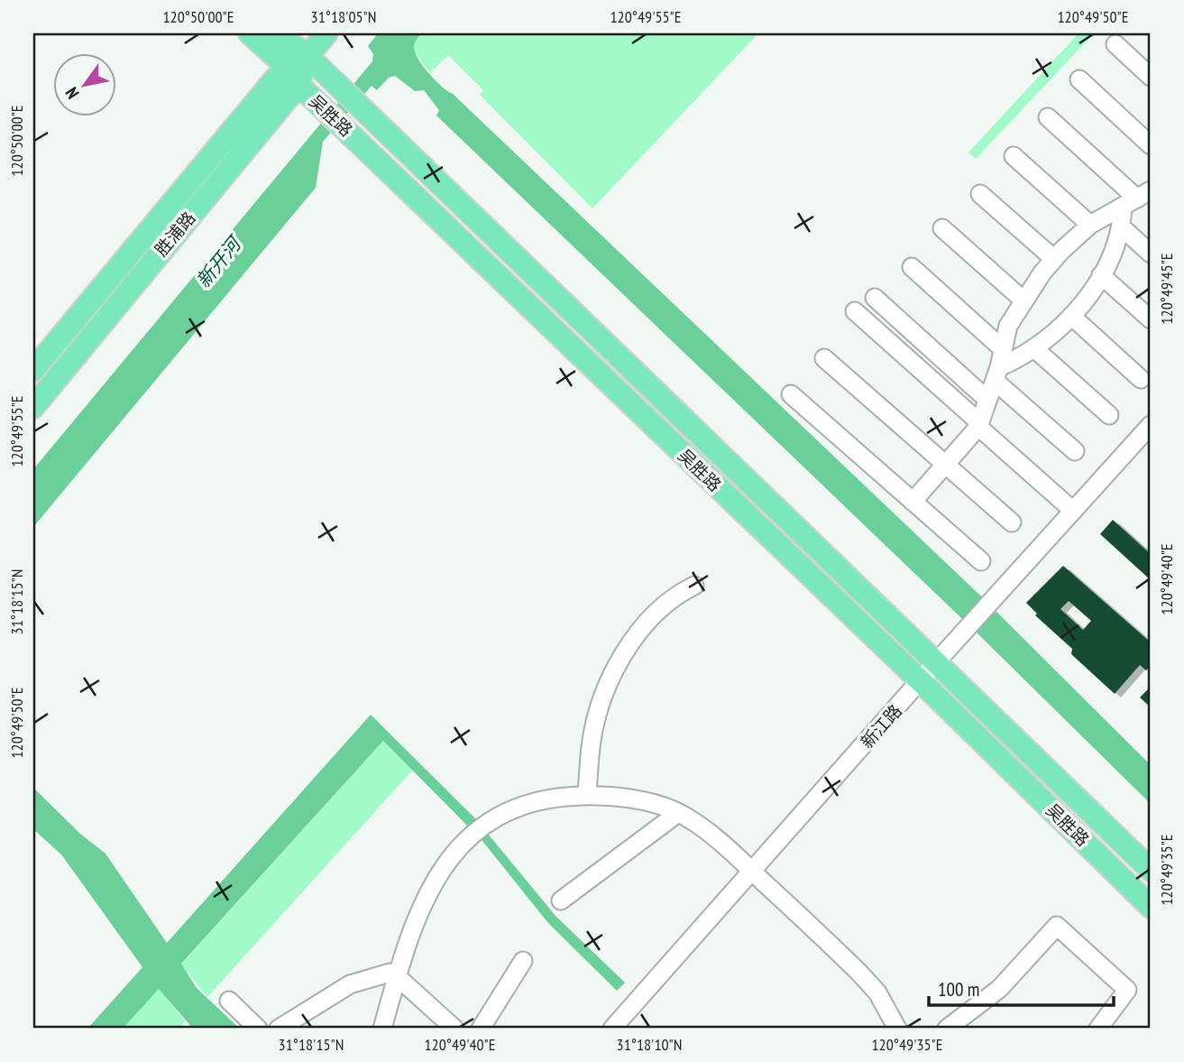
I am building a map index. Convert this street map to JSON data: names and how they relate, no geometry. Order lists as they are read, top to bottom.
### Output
{
  "streets": {
    "main road": ["吴胜路", "胜浦路"],
    "street": ["新江路"]
  },
  "crossings": [
    ["吴胜路", "胜浦路"],
    ["吴胜路", "新江路"]
  ],
  "water": ["新开河"],
  "scale_bar": "100 m",
  "north": "bottom left",
  "coordinates": [
    "120°50'00\"E",
    "31°18'05\"N",
    "120°49'55\"E",
    "120°49'50\"E",
    "120°49'45\"E",
    "120°49'40\"E",
    "31°18'15\"N",
    "120°49'35\"E",
    "31°18'10\"N"
  ]
}
